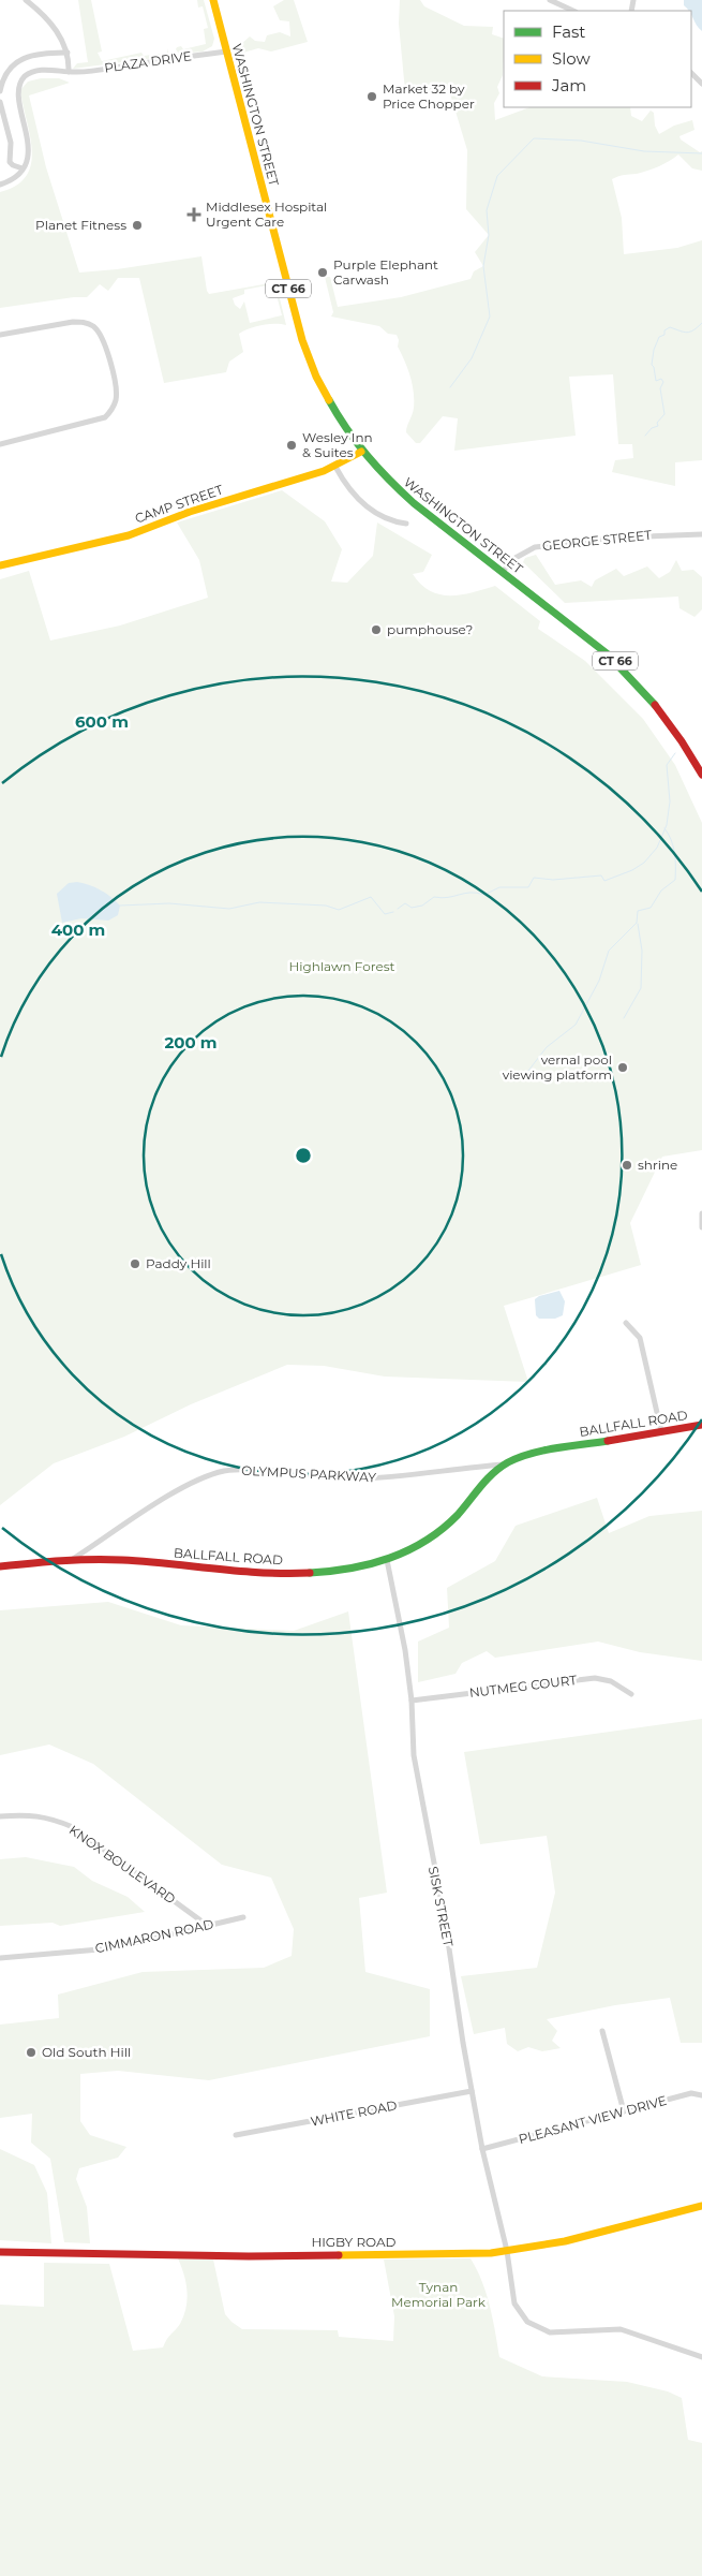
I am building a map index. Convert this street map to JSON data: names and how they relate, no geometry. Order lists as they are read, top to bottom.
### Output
{
  "streets": {
    "main road": [
      "WASHINGTON STREET",
      "CT 66",
      "CAMP STREET",
      "BALLFALL ROAD",
      "HIGBY ROAD"
    ],
    "street": [
      "PLAZA DRIVE",
      "GEORGE STREET",
      "OLYMPUS PARKWAY",
      "NUTMEG COURT",
      "KNOX BOULEVARD",
      "SISK STREET",
      "CIMMARON ROAD",
      "WHITE ROAD",
      "PLEASANT VIEW DRIVE"
    ]
  },
  "crossings": [
    ["PLAZA DRIVE", "WASHINGTON STREET"],
    ["WASHINGTON STREET", "CAMP STREET"],
    ["WASHINGTON STREET", "GEORGE STREET"],
    ["BALLFALL ROAD", "OLYMPUS PARKWAY"],
    ["BALLFALL ROAD", "SISK STREET"],
    ["NUTMEG COURT", "SISK STREET"],
    ["KNOX BOULEVARD", "CIMMARON ROAD"],
    ["SISK STREET", "WHITE ROAD"],
    ["SISK STREET", "PLEASANT VIEW DRIVE"],
    ["SISK STREET", "HIGBY ROAD"]
  ],
  "parks": ["Highlawn Forest", "Tynan Memorial Park"],
  "places": {
    "other": [
      "Market 32 by Price Chopper",
      "Planet Fitness",
      "Purple Elephant Carwash",
      "Wesley Inn & Suites",
      "pumphouse?",
      "vernal pool viewing platform",
      "shrine",
      "Paddy Hill",
      "Old South Hill"
    ],
    "health": ["Middlesex Hospital Urgent Care"]
  },
  "legend": ["Fast", "Slow", "Jam"],
  "rings": ["600 m", "400 m", "200 m"]
}
